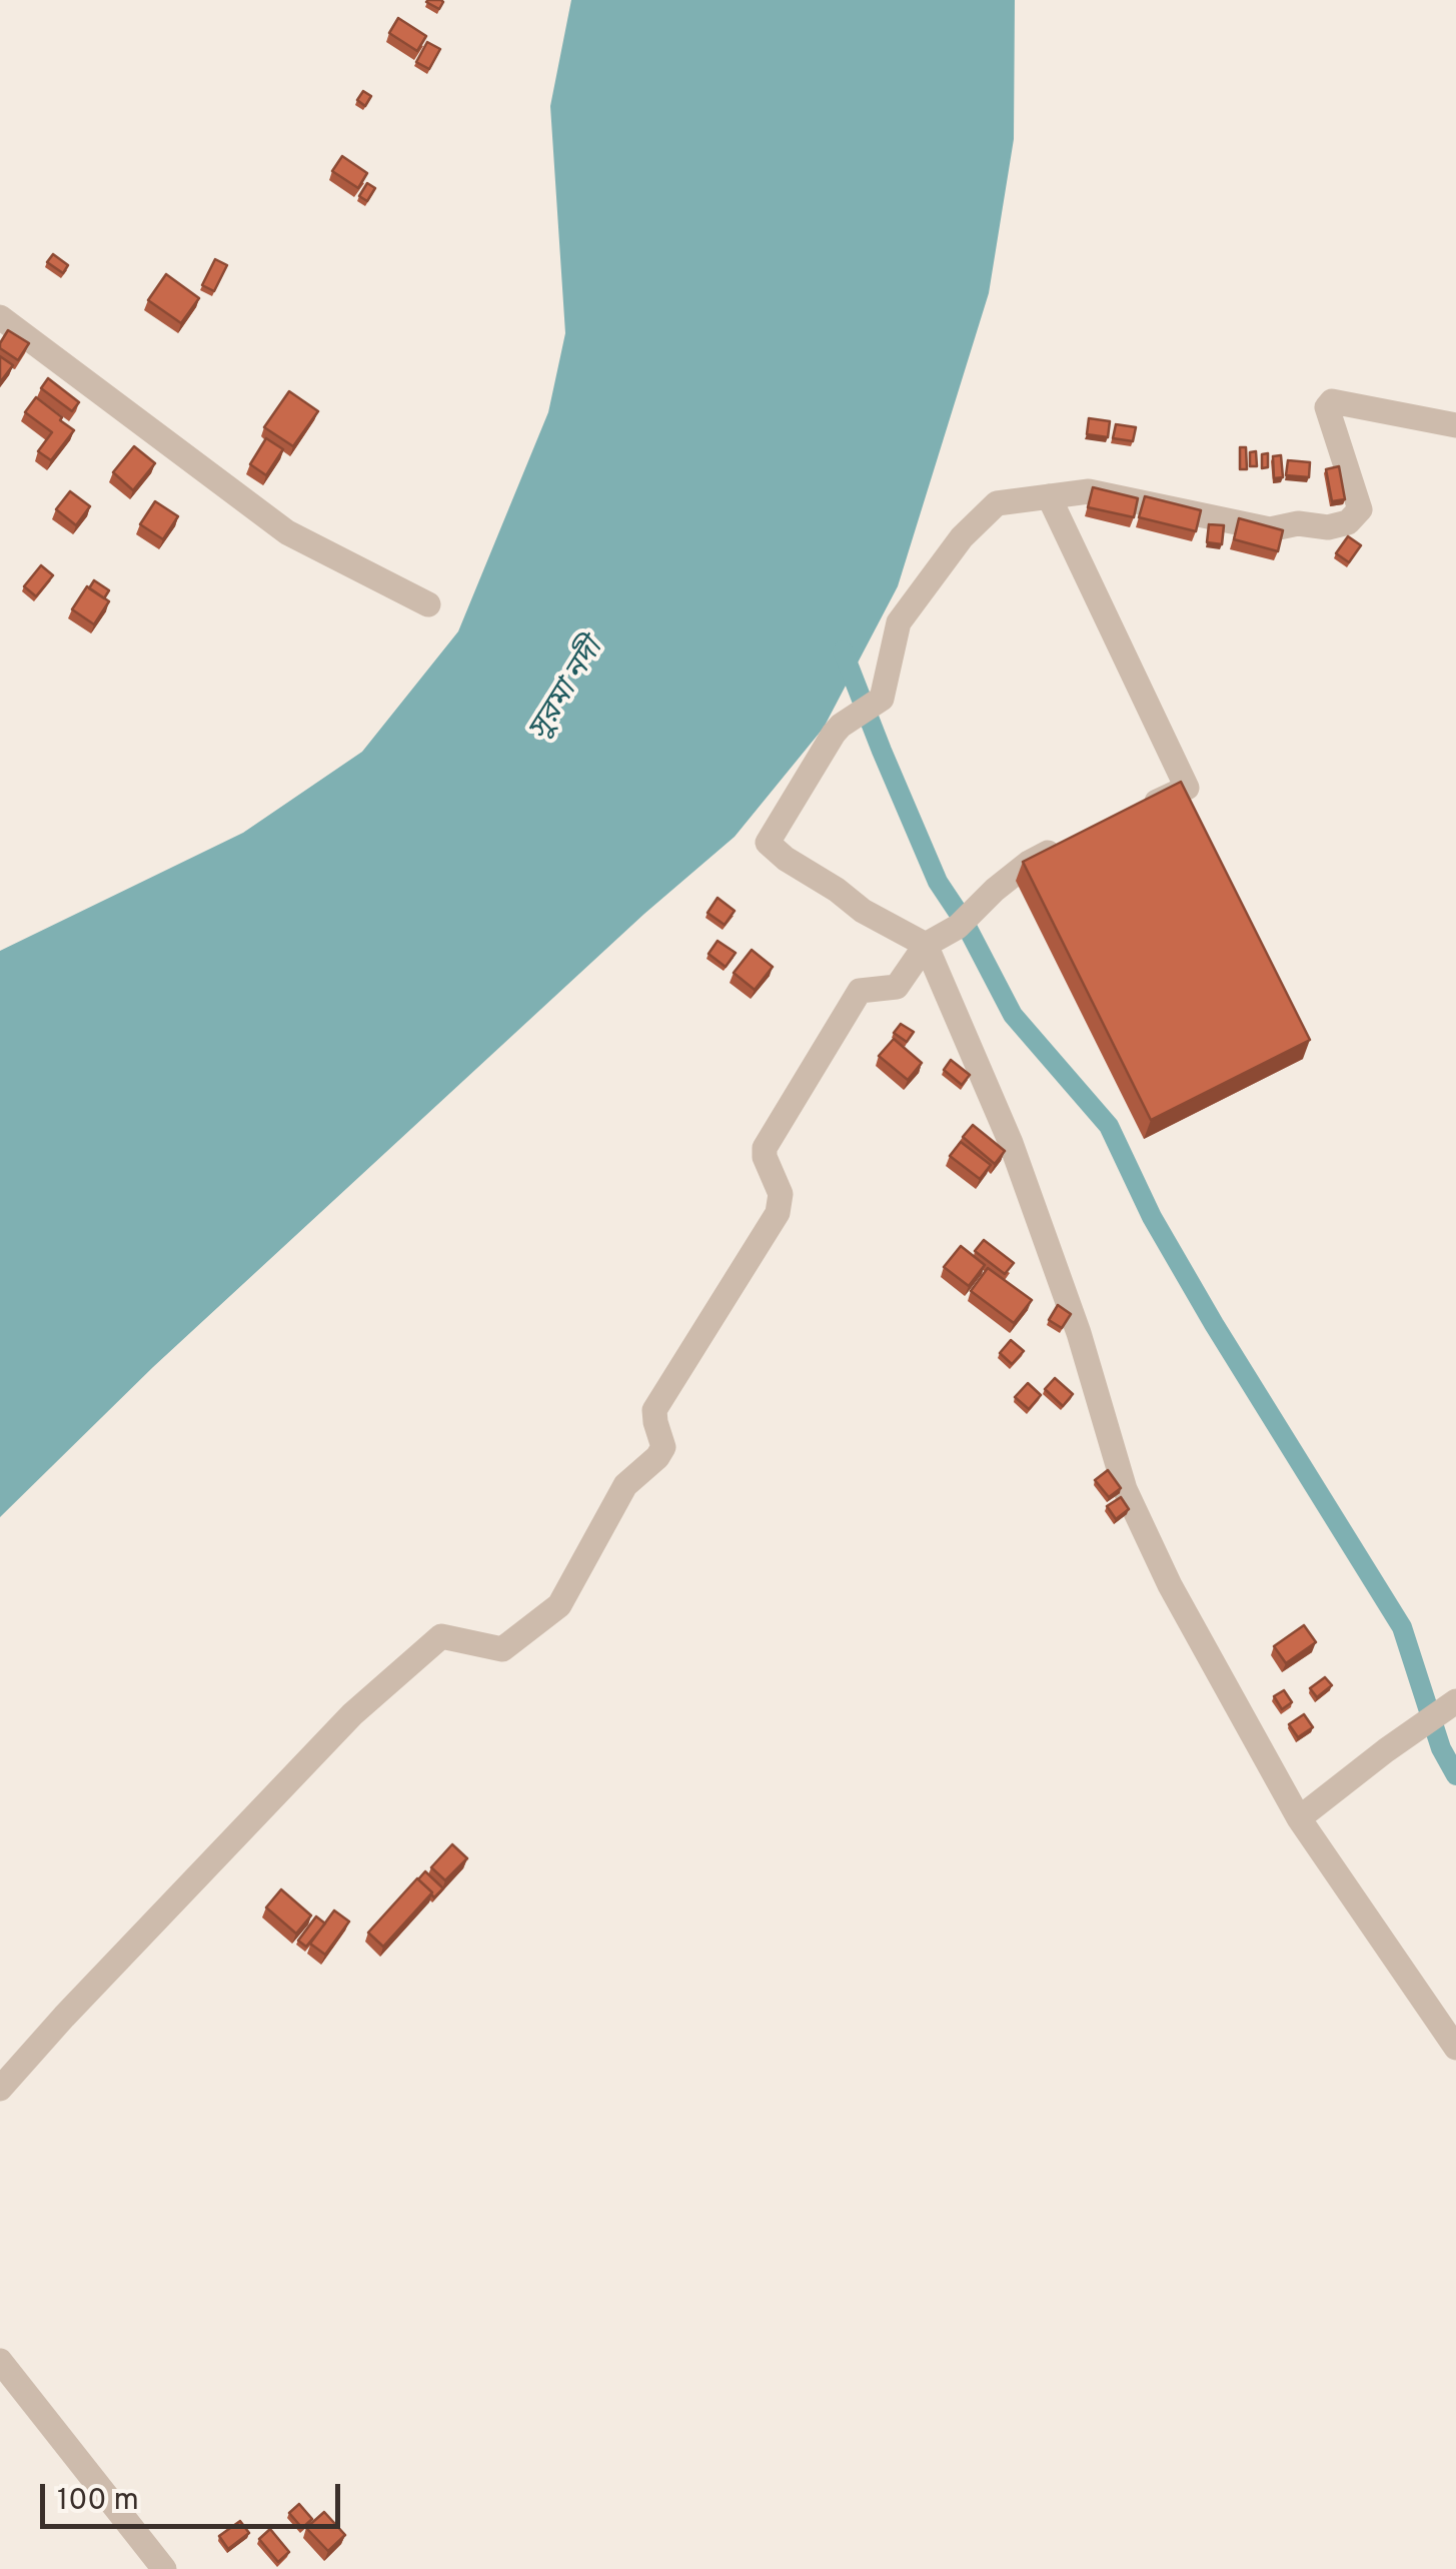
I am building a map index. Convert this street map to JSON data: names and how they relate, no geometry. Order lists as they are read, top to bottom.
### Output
{
  "water": ["সুরমা নদী"],
  "scale_bar": "100 m"
}
